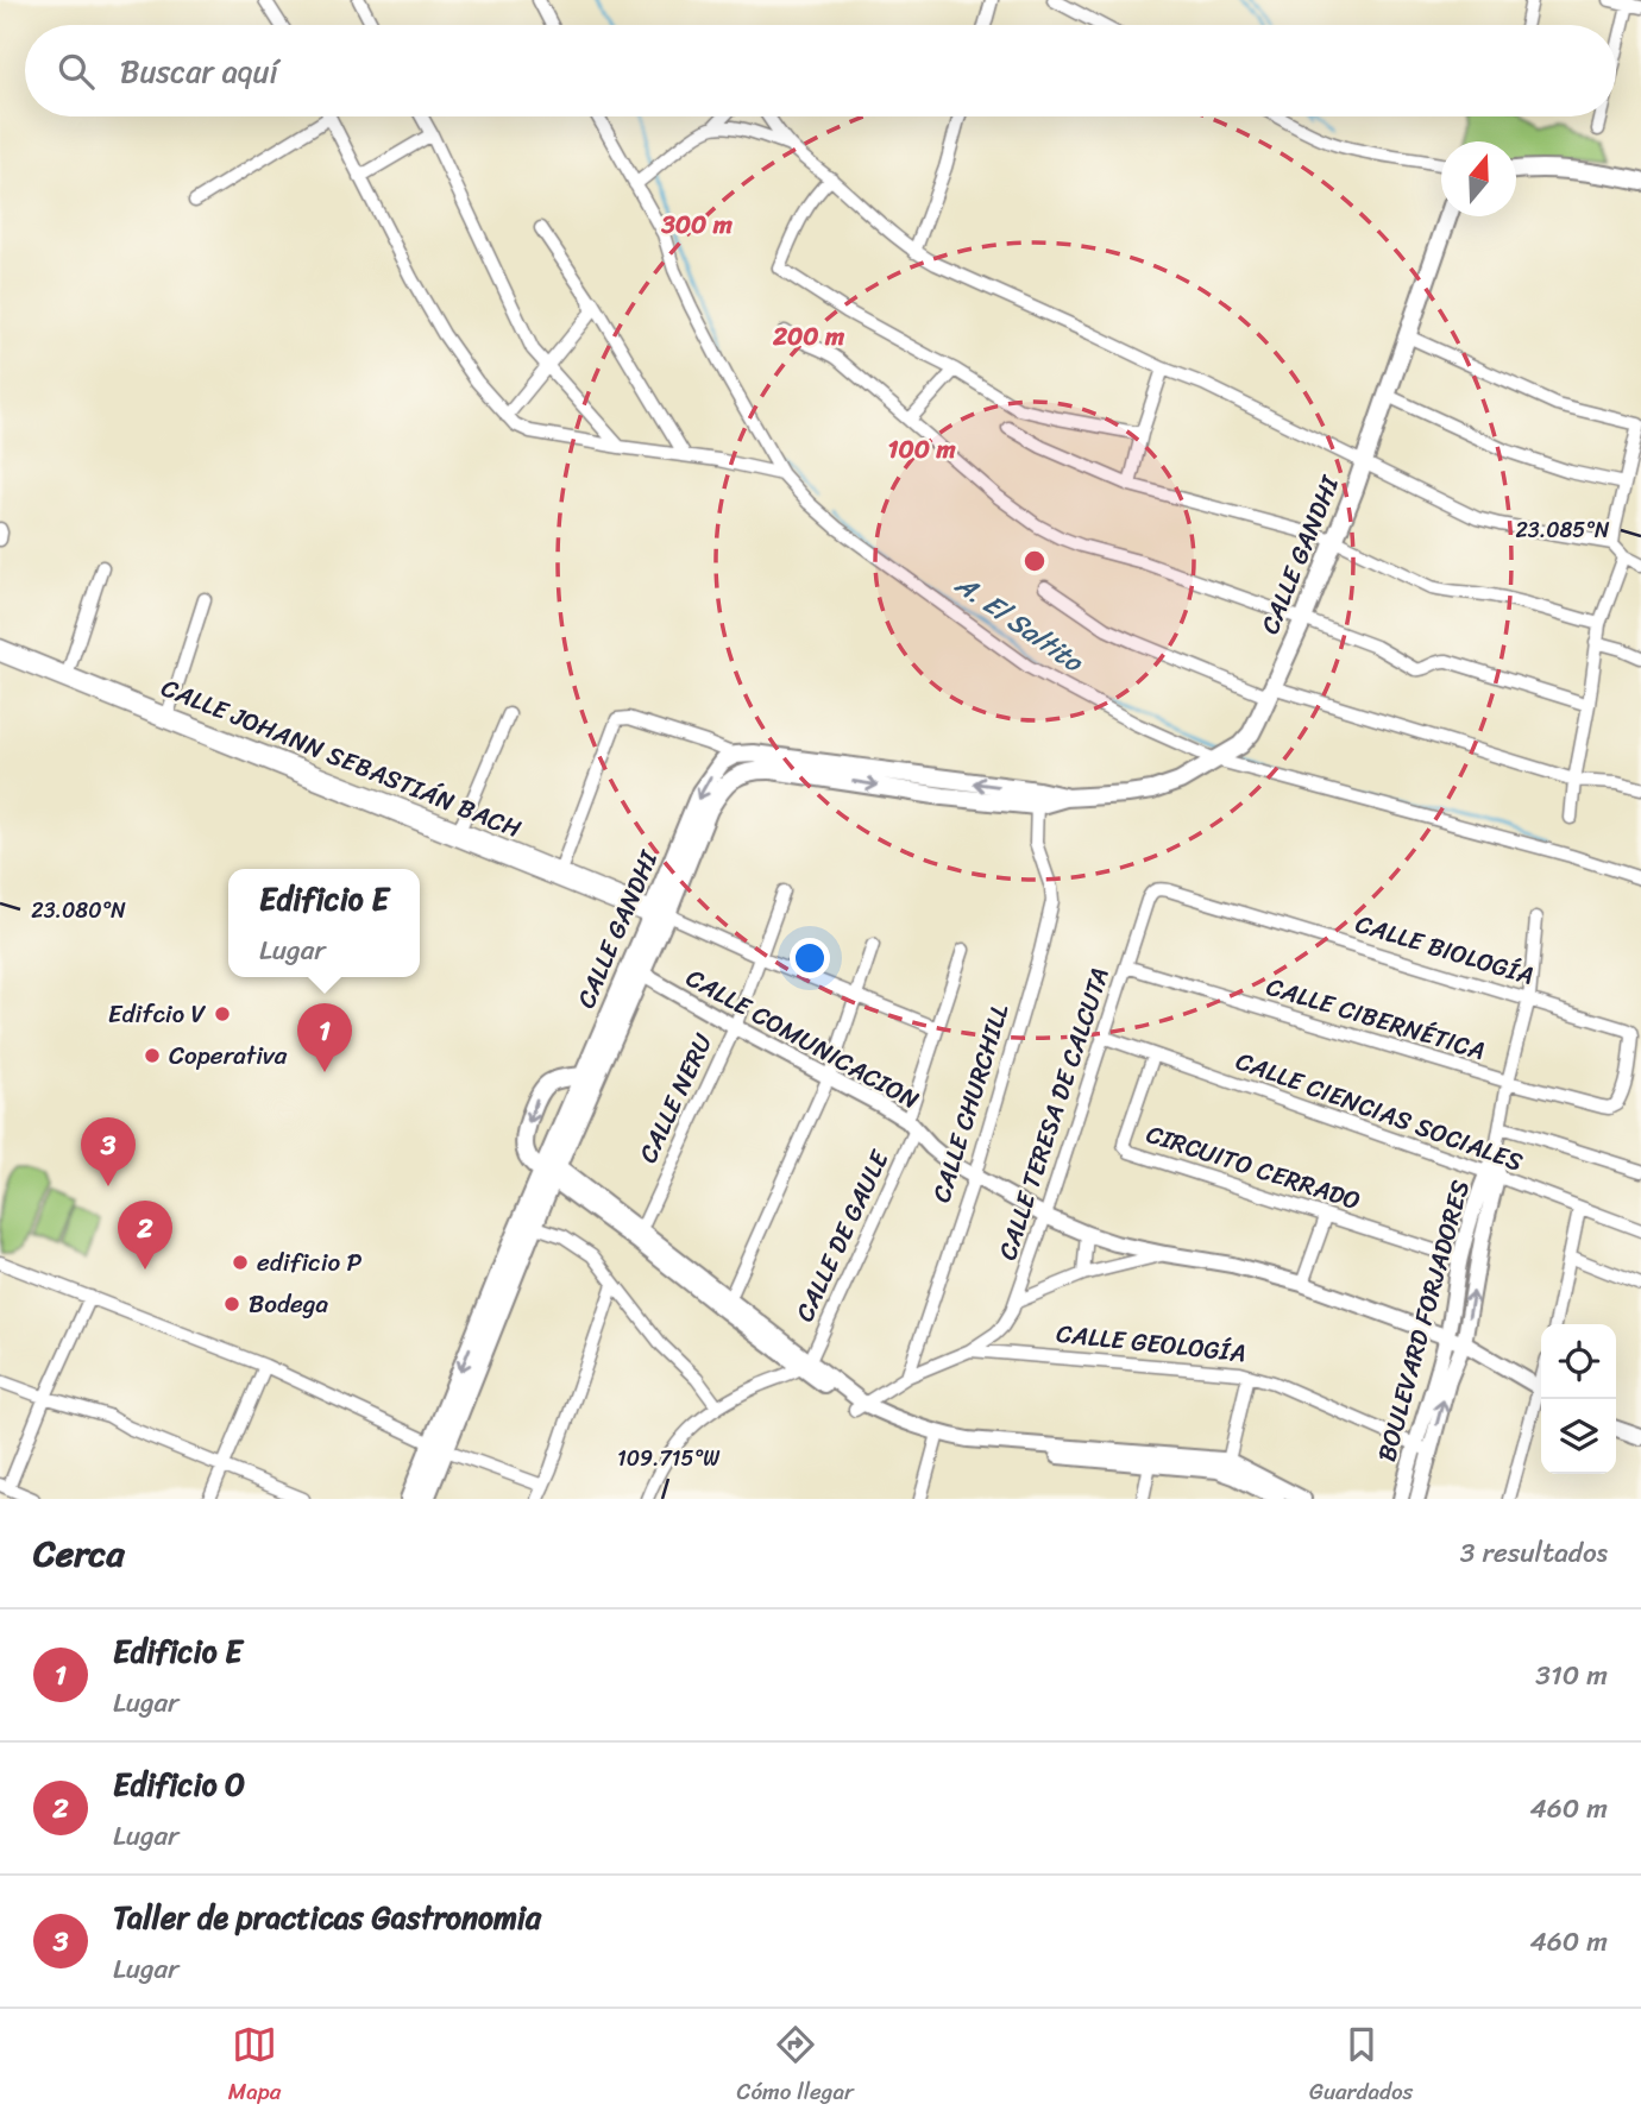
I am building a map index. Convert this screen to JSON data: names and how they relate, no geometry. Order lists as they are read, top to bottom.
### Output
{
  "streets": {
    "main road": ["CALLE GANDHI"],
    "street": [
      "CALLE JOHANN SEBASTIÁN BACH",
      "CALLE BIOLOGÍA",
      "CALLE CIBERNÉTICA",
      "CALLE COMUNICACION",
      "CALLE NERU",
      "CALLE CHURCHILL",
      "CALLE CIENCIAS SOCIALES",
      "CALLE TERESA DE CALCUTA",
      "CIRCUITO CERRADO",
      "CALLE DE GAULE",
      "BOULEVARD FORJADORES",
      "CALLE GEOLOGÍA"
    ]
  },
  "crossings": [
    ["CALLE GANDHI", "CALLE JOHANN SEBASTIÁN BACH"],
    ["CALLE GANDHI", "CALLE COMUNICACION"],
    ["CALLE GANDHI", "CALLE CHURCHILL"],
    ["CALLE BIOLOGÍA", "CALLE CIBERNÉTICA"],
    ["CALLE BIOLOGÍA", "CALLE TERESA DE CALCUTA"],
    ["CALLE BIOLOGÍA", "BOULEVARD FORJADORES"],
    ["CALLE CIBERNÉTICA", "CALLE TERESA DE CALCUTA"],
    ["CALLE CIBERNÉTICA", "BOULEVARD FORJADORES"],
    ["CALLE COMUNICACION", "CALLE NERU"],
    ["CALLE COMUNICACION", "CALLE CHURCHILL"],
    ["CALLE COMUNICACION", "CALLE TERESA DE CALCUTA"],
    ["CALLE COMUNICACION", "CALLE DE GAULE"],
    ["CALLE COMUNICACION", "BOULEVARD FORJADORES"],
    ["CALLE CHURCHILL", "CALLE GEOLOGÍA"],
    ["CALLE CIENCIAS SOCIALES", "CALLE TERESA DE CALCUTA"],
    ["CALLE CIENCIAS SOCIALES", "CIRCUITO CERRADO"],
    ["CALLE CIENCIAS SOCIALES", "BOULEVARD FORJADORES"],
    ["CALLE TERESA DE CALCUTA", "CALLE GEOLOGÍA"],
    ["CIRCUITO CERRADO", "BOULEVARD FORJADORES"],
    ["BOULEVARD FORJADORES", "CALLE GEOLOGÍA"]
  ],
  "water": ["A. El Saltito"],
  "places": [
    "Edifcio V",
    "Coperativa",
    "edificio P",
    "Bodega"
  ],
  "north": "top",
  "page": {
    "search": "Buscar aquí",
    "popup": ["Edificio E", "Lugar"],
    "pins": ["1", "3", "2"],
    "heading": ["Cerca", "3 resultados"],
    "list": [
      {
        "mark": "1",
        "name": "Edificio E",
        "note": "Lugar",
        "value": "310 m"
      },
      {
        "mark": "2",
        "name": "Edificio O",
        "note": "Lugar",
        "value": "460 m"
      },
      {
        "mark": "3",
        "name": "Taller de practicas Gastronomia",
        "note": "Lugar",
        "value": "460 m"
      }
    ],
    "nav": ["Mapa", "Cómo llegar", "Guardados"]
  },
  "coordinates": ["23.085°N", "23.080°N", "109.715°W"],
  "rings": ["300 m", "200 m", "100 m"]
}
